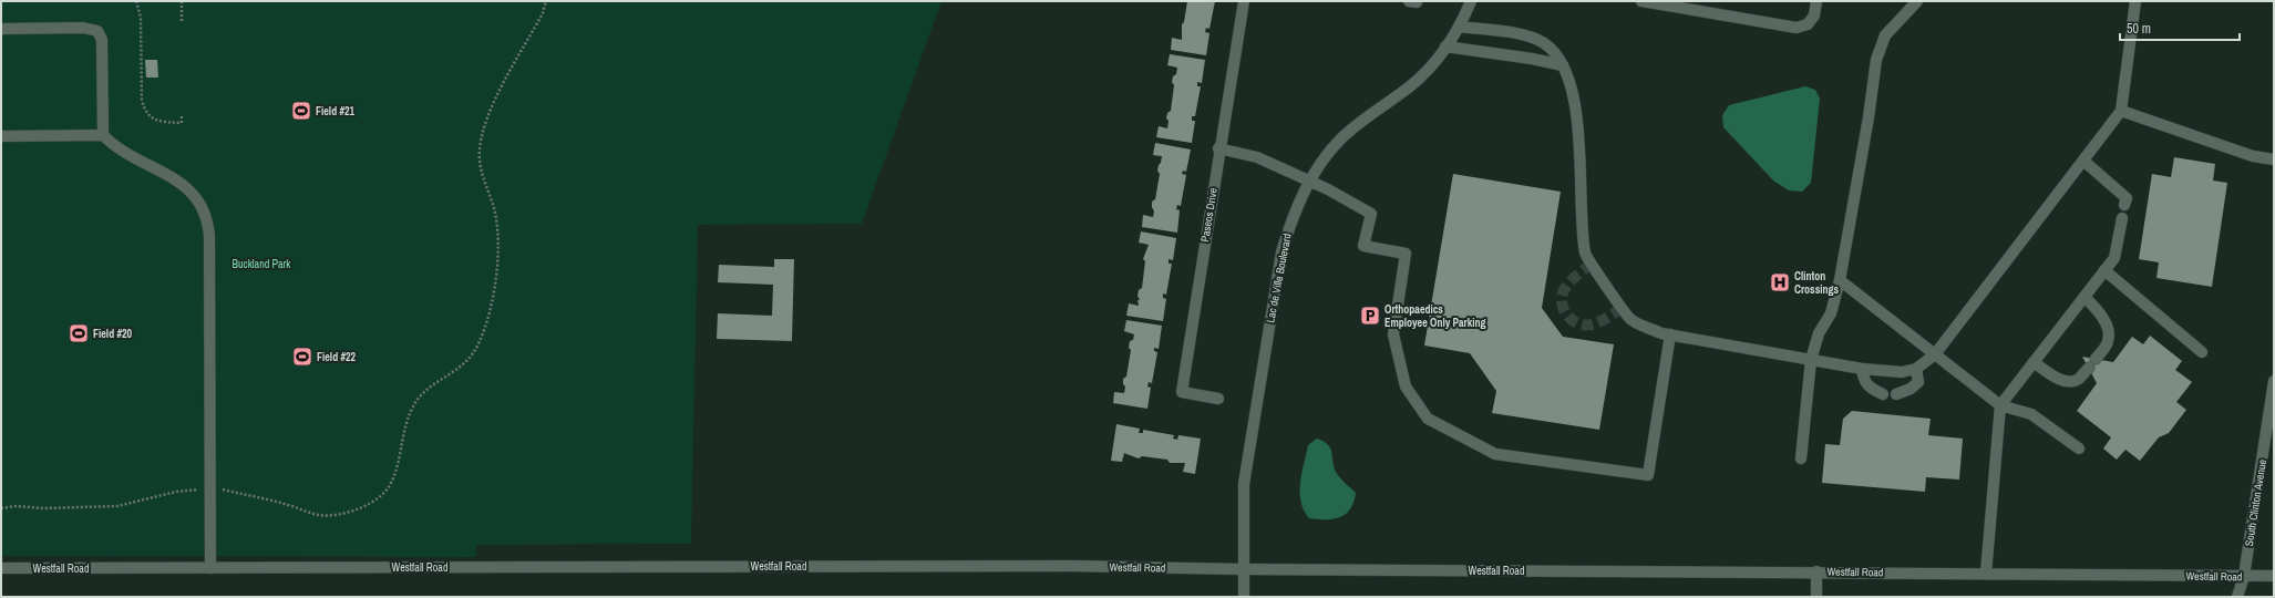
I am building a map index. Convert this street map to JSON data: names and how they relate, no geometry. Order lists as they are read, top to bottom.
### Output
{
  "streets": {
    "street": [
      "Paseos Drive",
      "Lac de Ville Boulevard",
      "South Clinton Avenue",
      "Westfall Road"
    ]
  },
  "crossings": [
    ["Lac de Ville Boulevard", "Westfall Road"],
    ["South Clinton Avenue", "Westfall Road"]
  ],
  "parks": ["Buckland Park"],
  "places": {
    "sports": ["Field #21", "Field #20", "Field #22"],
    "hospital": ["Clinton Crossings"],
    "parking": ["Orthopaedics Employee Only Parking"]
  },
  "scale_bar": "50 m"
}
